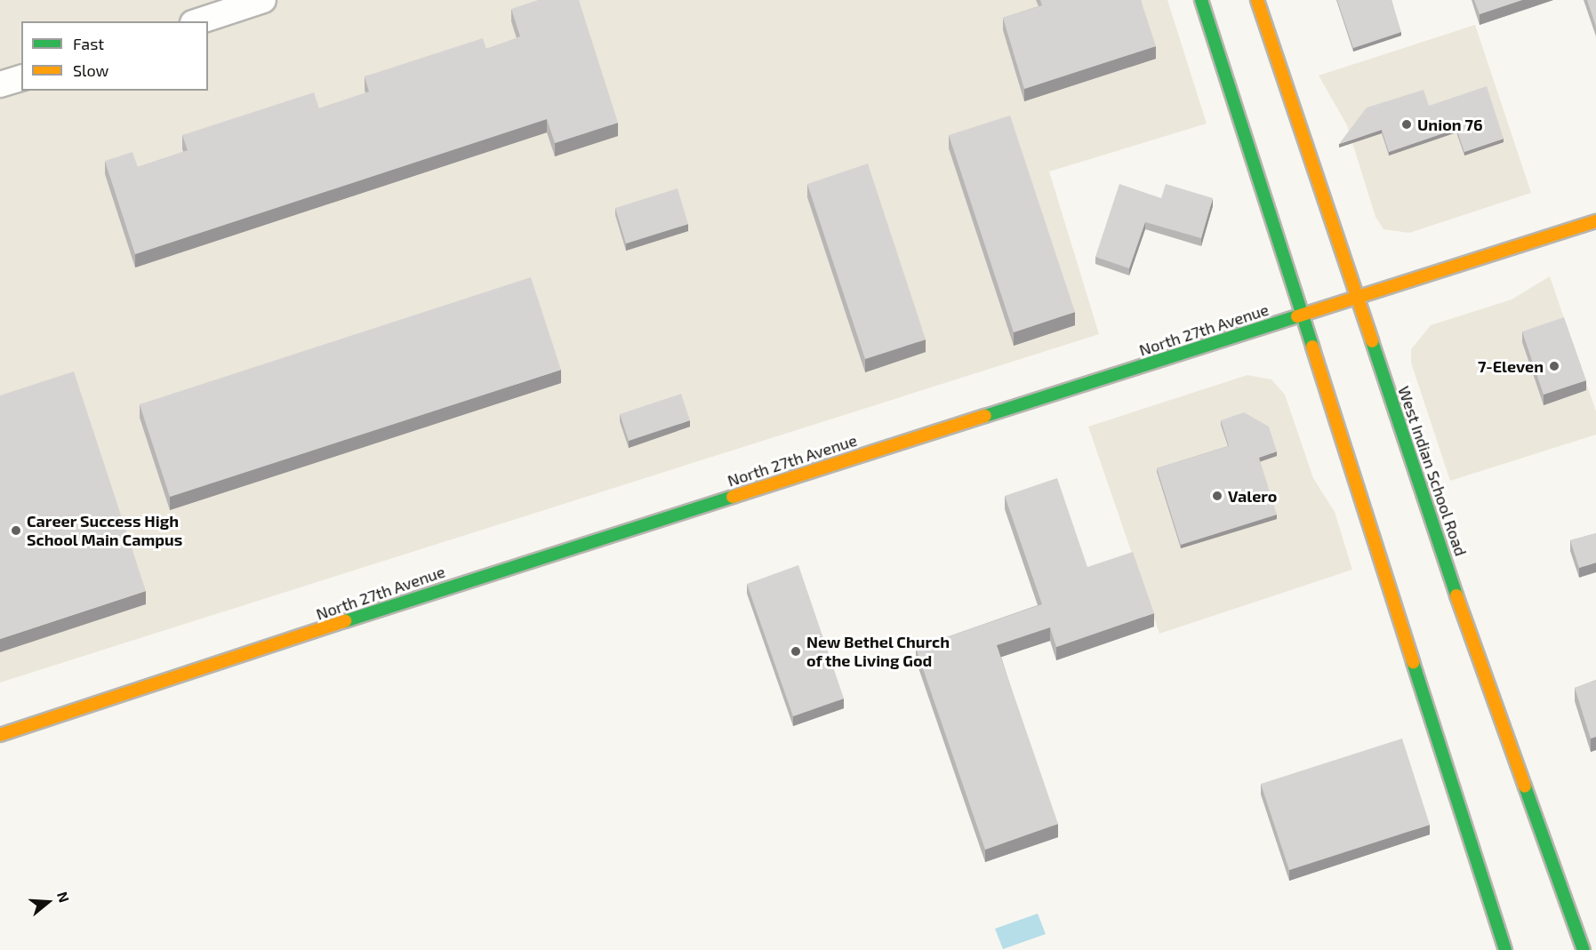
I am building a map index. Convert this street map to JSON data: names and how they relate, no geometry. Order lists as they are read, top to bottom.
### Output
{
  "streets": {
    "main road": ["North 27th Avenue", "West Indian School Road"]
  },
  "crossings": [
    ["North 27th Avenue", "West Indian School Road"]
  ],
  "places": [
    "Union 76",
    "7-Eleven",
    "Valero",
    "Career Success High School Main Campus",
    "New Bethel Church of the Living God"
  ],
  "legend": ["Fast", "Slow"],
  "north": "right"
}
